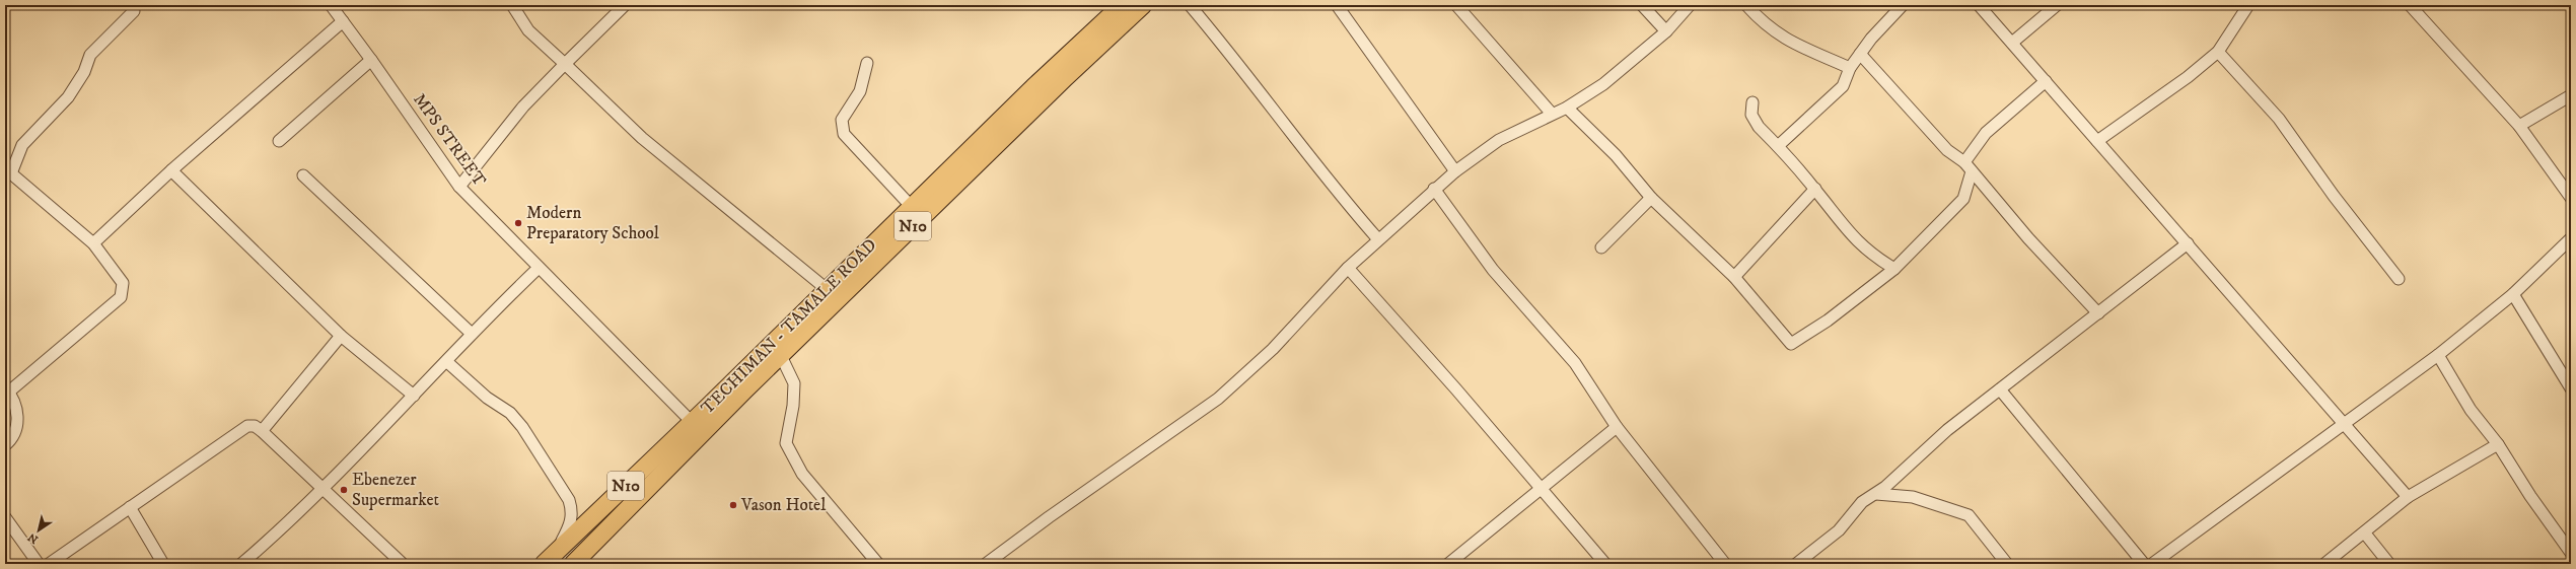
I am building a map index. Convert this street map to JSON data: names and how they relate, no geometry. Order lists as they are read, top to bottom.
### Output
{
  "streets": {
    "highway": ["N10", "TECHIMAN - TAMALE ROAD"],
    "street": ["MPS STREET"]
  },
  "crossings": [
    ["MPS STREET", "TECHIMAN - TAMALE ROAD"]
  ],
  "places": ["Modern Preparatory School", "Ebenezer Supermarket", "Vason Hotel"],
  "north": "bottom left"
}
